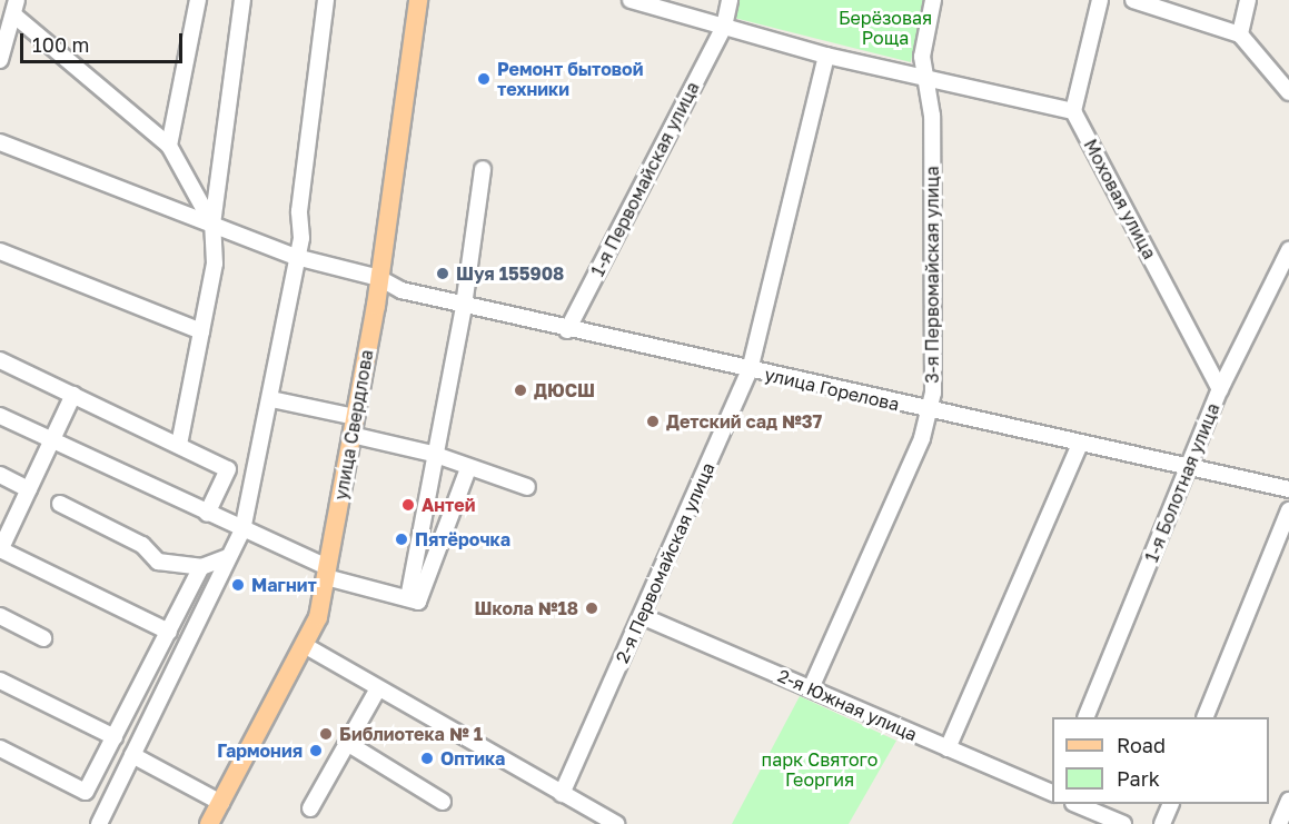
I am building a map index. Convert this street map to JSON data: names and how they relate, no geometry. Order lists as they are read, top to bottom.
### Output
{
  "streets": {
    "main road": ["улица Свердлова"],
    "street": [
      "1-я Первомайская улица",
      "Моховая улица",
      "3-я Первомайская улица",
      "улица Горелова",
      "1-я Болотная улица",
      "2-я Первомайская улица",
      "2-я Южная улица"
    ]
  },
  "crossings": [
    ["1-я Первомайская улица", "улица Горелова"],
    ["Моховая улица", "1-я Болотная улица"],
    ["3-я Первомайская улица", "улица Горелова"],
    ["3-я Первомайская улица", "2-я Южная улица"],
    ["улица Горелова", "улица Свердлова"],
    ["улица Горелова", "1-я Болотная улица"],
    ["улица Горелова", "2-я Первомайская улица"],
    ["2-я Первомайская улица", "2-я Южная улица"]
  ],
  "parks": ["Берёзовая Роща", "парк Святого Георгия"],
  "places": [
    "Ремонт бытовой техники",
    "Шуя 155908",
    "ДЮСШ",
    "Детский сад №37",
    "Антей",
    "Пятёрочка",
    "Магнит",
    "Школа №18",
    "Библиотека № 1",
    "Гармония",
    "Оптика"
  ],
  "legend": ["Road", "Park"],
  "scale_bar": "100 m"
}
